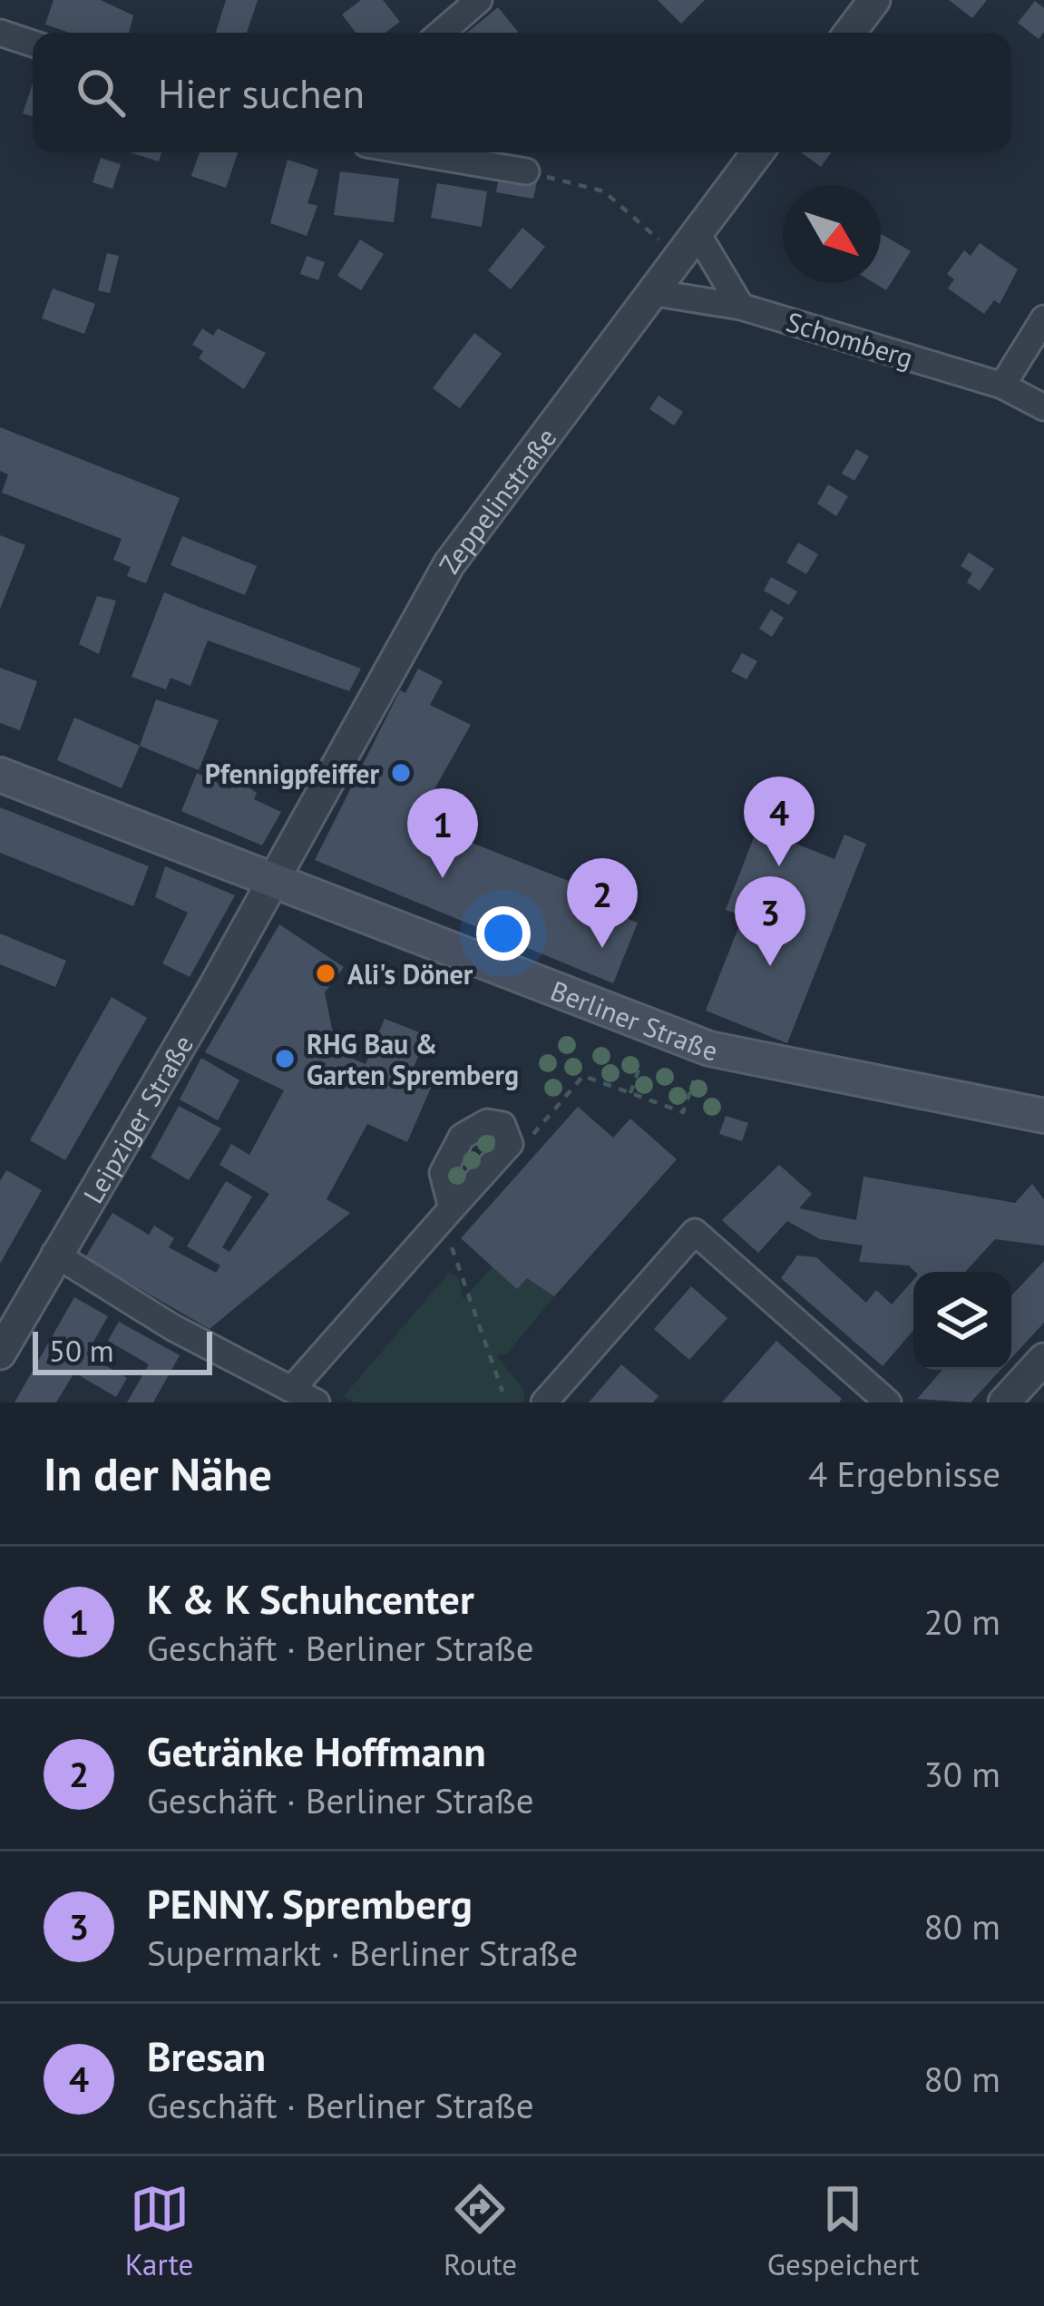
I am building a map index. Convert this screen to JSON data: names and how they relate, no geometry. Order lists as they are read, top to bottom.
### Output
{
  "streets": {
    "main road": ["Berliner Straße"],
    "street": ["Schomberg", "Zeppelinstraße", "Leipziger Straße"]
  },
  "crossings": [
    ["Schomberg", "Zeppelinstraße"],
    ["Zeppelinstraße", "Berliner Straße"],
    ["Zeppelinstraße", "Leipziger Straße"],
    ["Berliner Straße", "Leipziger Straße"]
  ],
  "places": ["Pfennigpfeiffer", "Ali's Döner", "RHG Bau & Garten Spremberg"],
  "scale_bar": "50 m",
  "north": "bottom right",
  "page": {
    "search": "Hier suchen",
    "pins": [
      "4",
      "1",
      "2",
      "3"
    ],
    "scale": "50 m",
    "heading": ["In der Nähe", "4 Ergebnisse"],
    "list": [
      {
        "mark": "1",
        "name": "K & K Schuhcenter",
        "note": "Geschäft · Berliner Straße",
        "value": "20 m"
      },
      {
        "mark": "2",
        "name": "Getränke Hoffmann",
        "note": "Geschäft · Berliner Straße",
        "value": "30 m"
      },
      {
        "mark": "3",
        "name": "PENNY. Spremberg",
        "note": "Supermarkt · Berliner Straße",
        "value": "80 m"
      },
      {
        "mark": "4",
        "name": "Bresan",
        "note": "Geschäft · Berliner Straße",
        "value": "80 m"
      }
    ],
    "nav": ["Karte", "Route", "Gespeichert"]
  }
}
